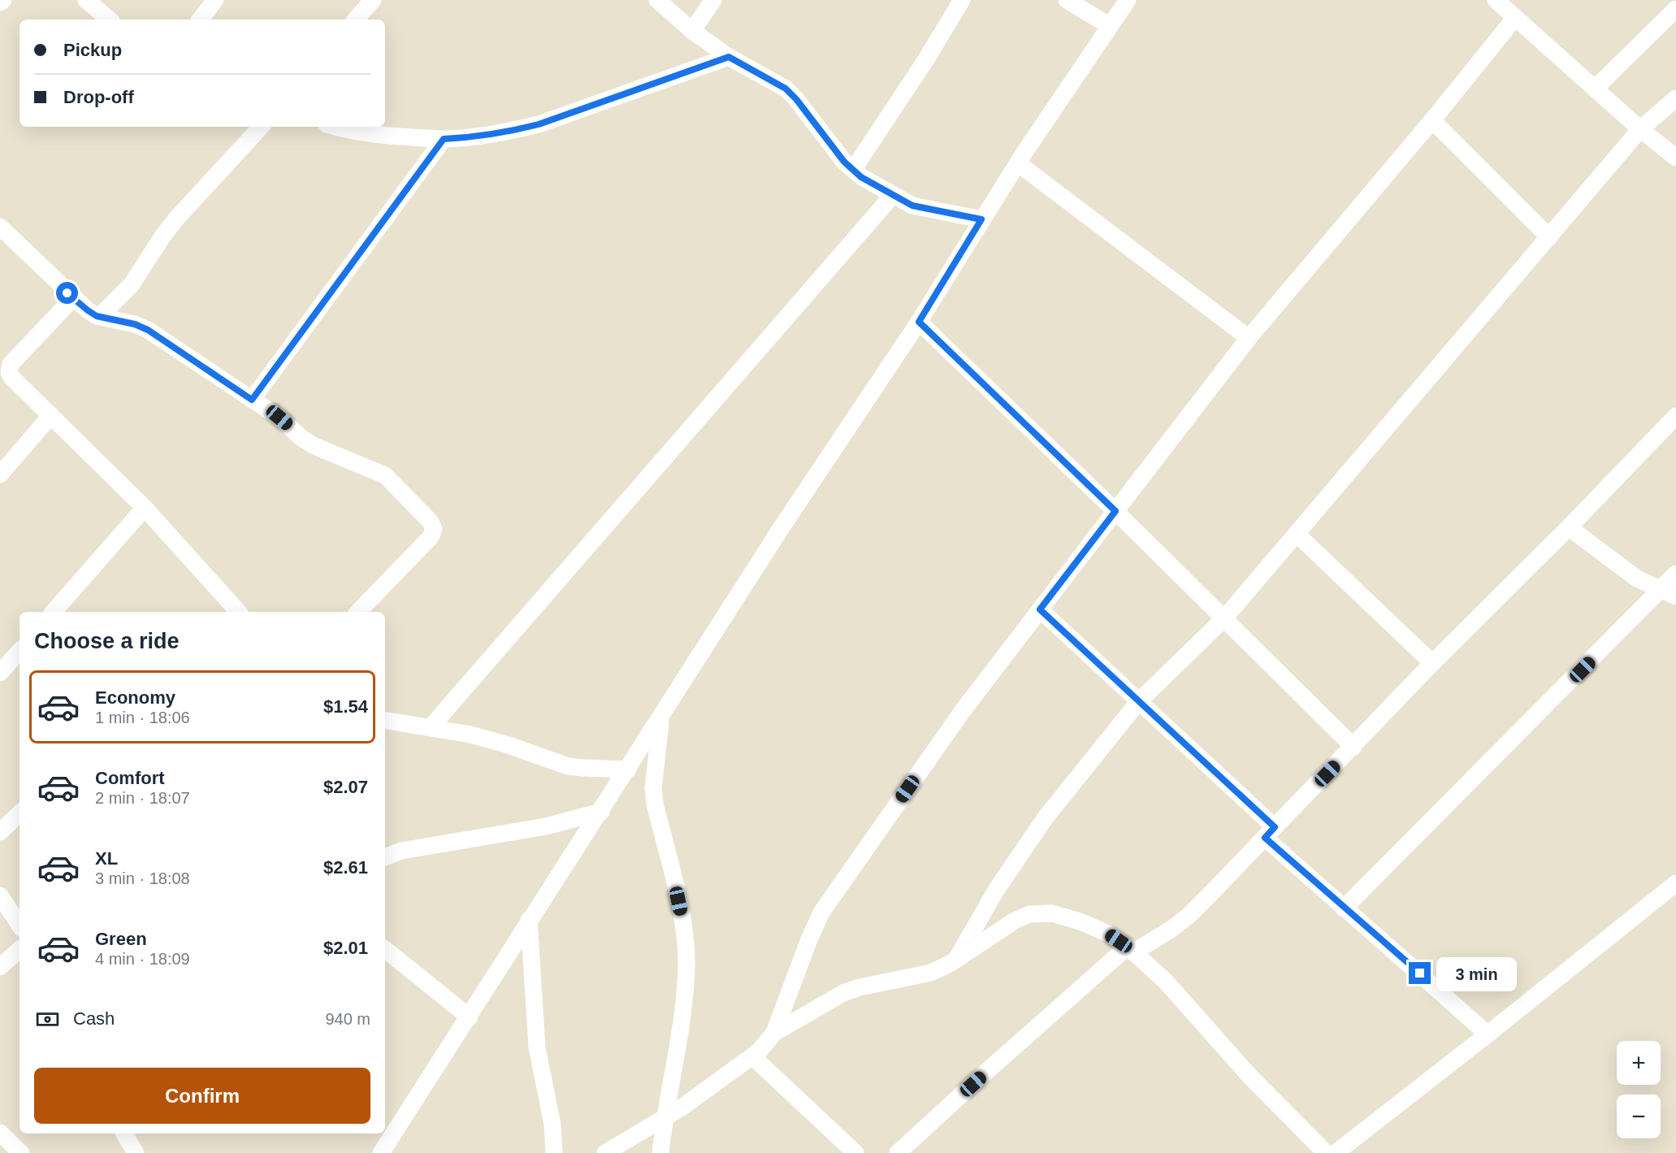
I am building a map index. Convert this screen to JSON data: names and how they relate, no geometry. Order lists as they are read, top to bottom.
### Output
{
  "page": {
    "banner": ["Pickup", "Drop-off"],
    "heading": "Choose a ride",
    "list": [
      {
        "name": "Economy",
        "note": "1 min · 18:06",
        "value": "$1.54"
      },
      {
        "name": "Comfort",
        "note": "2 min · 18:07",
        "value": "$2.07"
      },
      {
        "name": "XL",
        "note": "3 min · 18:08",
        "value": "$2.61"
      },
      {
        "name": "Green",
        "note": "4 min · 18:09",
        "value": "$2.01"
      }
    ],
    "bubble": "3 min",
    "pay": ["Cash", "940 m"],
    "map_buttons": ["+", "−"],
    "buttons": "Confirm"
  }
}
